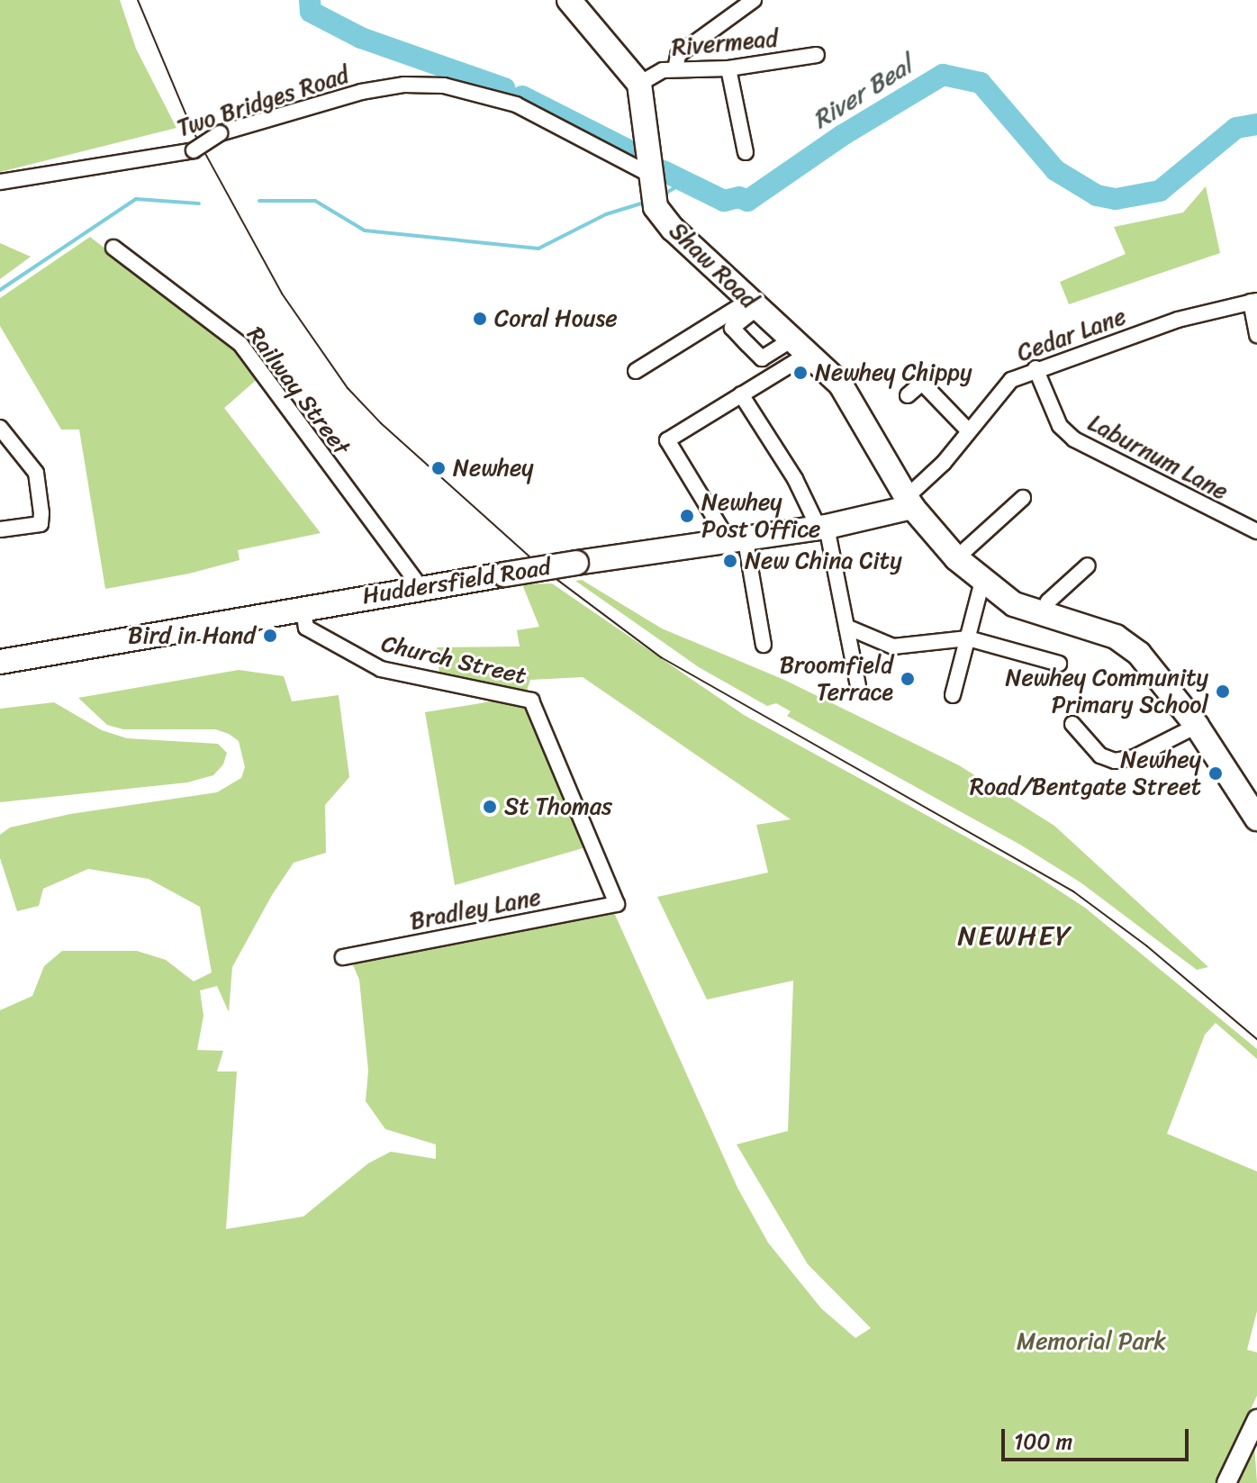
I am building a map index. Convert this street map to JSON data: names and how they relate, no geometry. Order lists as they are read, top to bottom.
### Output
{
  "streets": {
    "main road": ["Shaw Road", "Huddersfield Road"],
    "street": [
      "Rivermead",
      "Two Bridges Road",
      "Cedar Lane",
      "Railway Street",
      "Laburnum Lane",
      "Church Street",
      "Bradley Lane"
    ]
  },
  "crossings": [
    ["Rivermead", "Shaw Road"],
    ["Two Bridges Road", "Shaw Road"],
    ["Shaw Road", "Cedar Lane"],
    ["Shaw Road", "Huddersfield Road"],
    ["Cedar Lane", "Laburnum Lane"],
    ["Cedar Lane", "Huddersfield Road"],
    ["Railway Street", "Huddersfield Road"],
    ["Huddersfield Road", "Church Street"],
    ["Church Street", "Bradley Lane"]
  ],
  "districts": ["NEWHEY"],
  "water": ["River Beal"],
  "parks": ["Memorial Park"],
  "places": [
    "Coral House",
    "Newhey Chippy",
    "Newhey",
    "Newhey Post Office",
    "New China City",
    "Bird in Hand",
    "Broomfield Terrace",
    "Newhey Community Primary School",
    "Newhey Road/Bentgate Street",
    "St Thomas"
  ],
  "scale_bar": "100 m"
}
